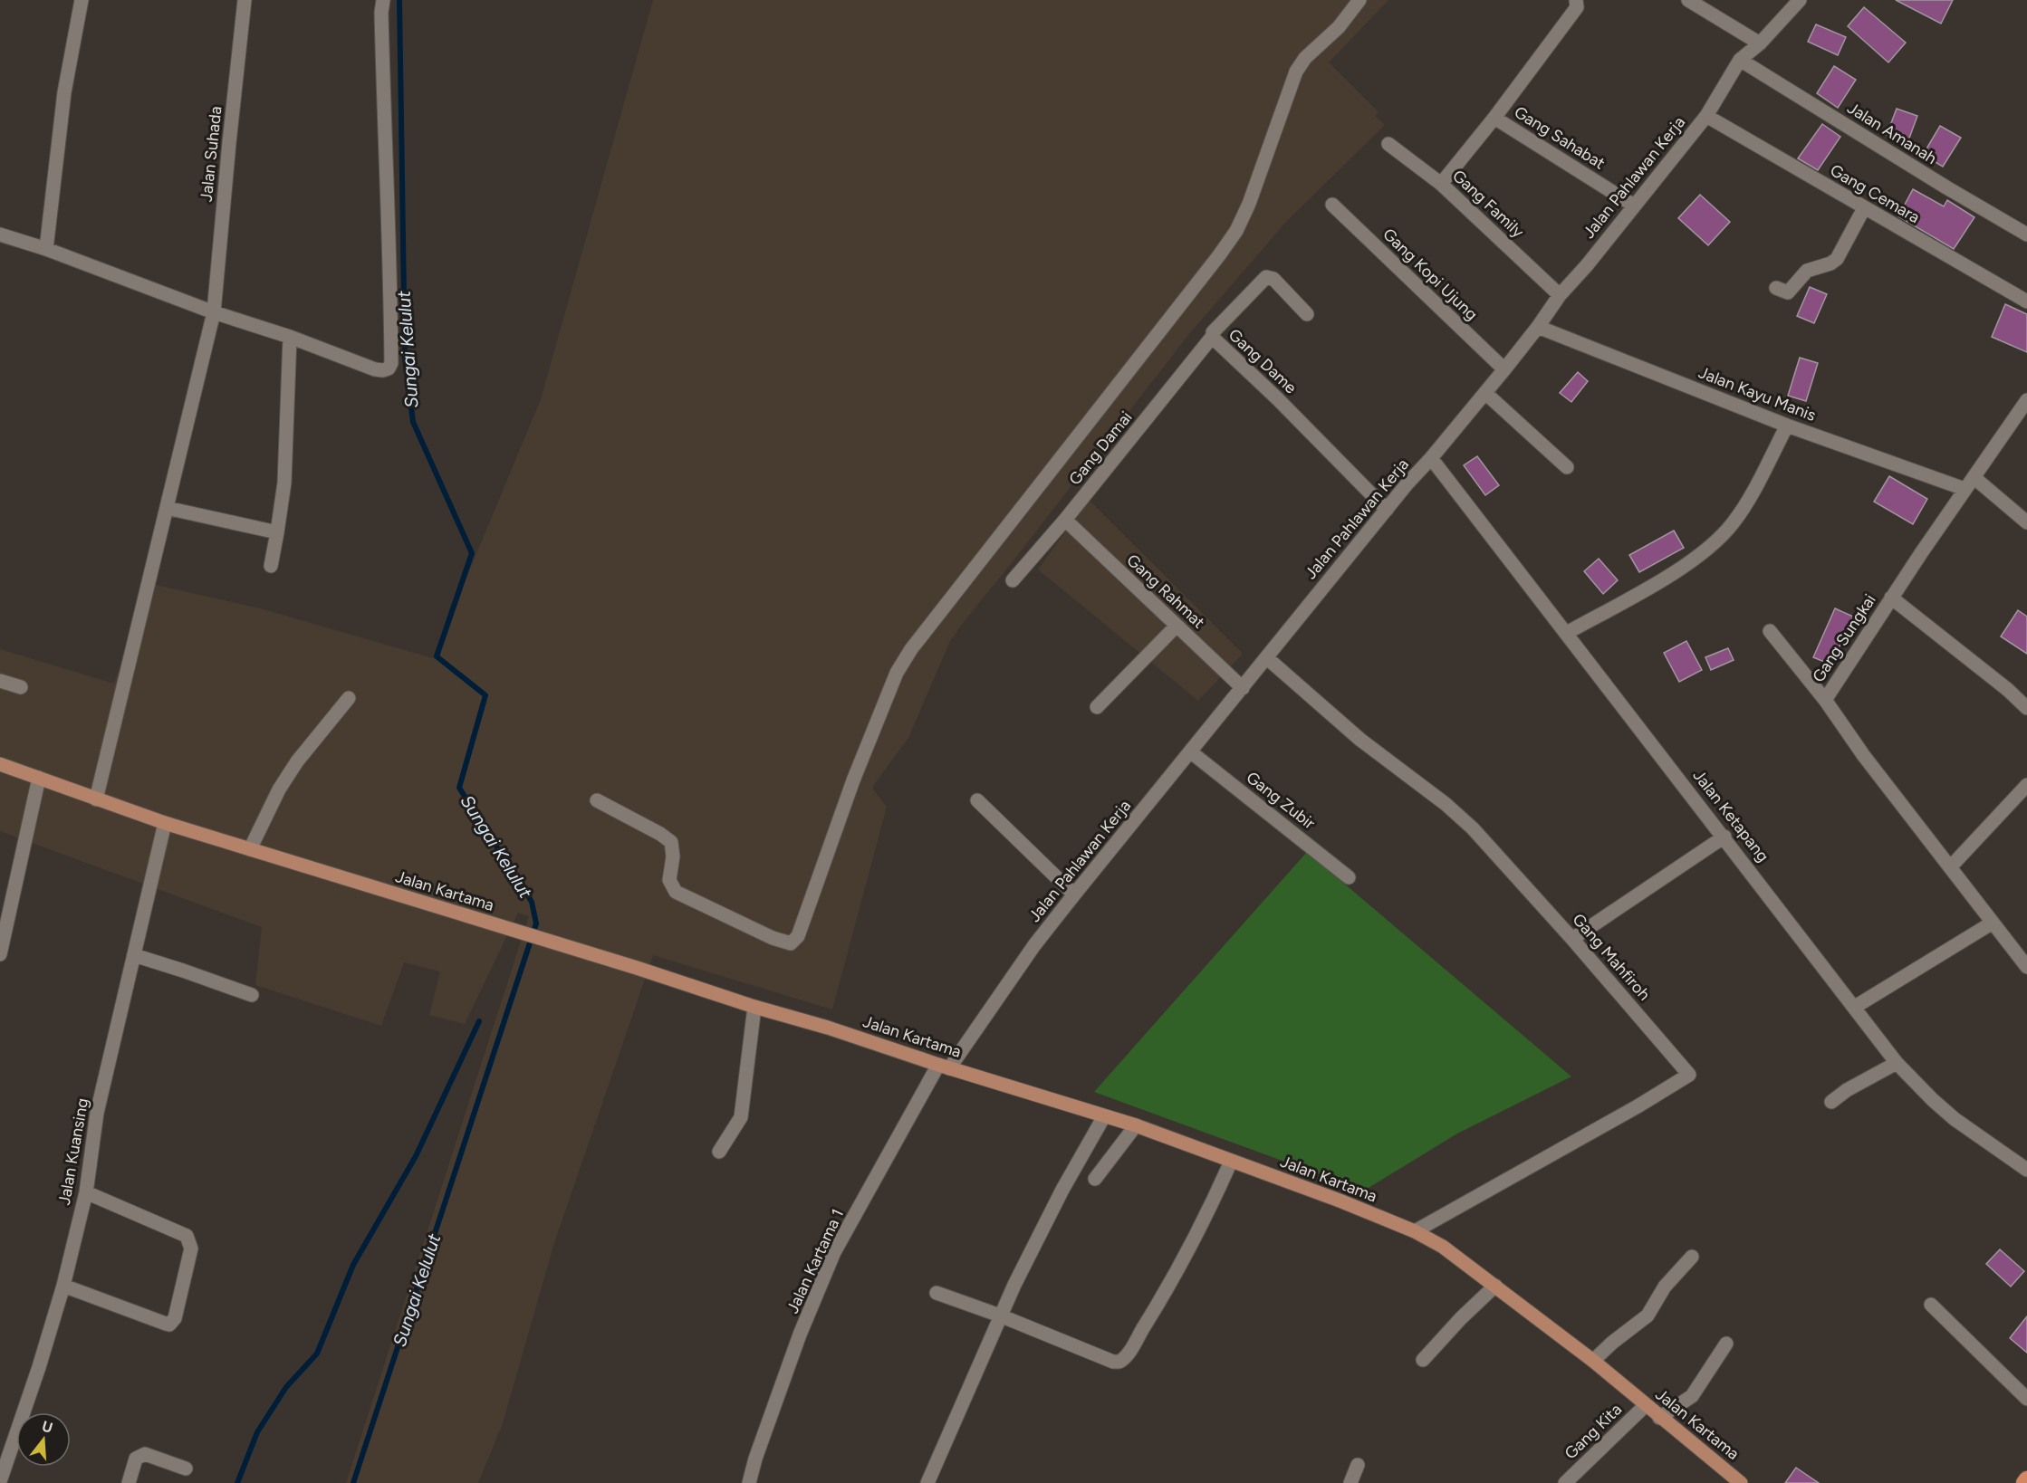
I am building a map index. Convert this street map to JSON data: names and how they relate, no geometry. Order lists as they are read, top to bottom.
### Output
{
  "streets": {
    "main road": ["Jalan Kartama"],
    "street": [
      "Jalan Amanah",
      "Gang Sahabat",
      "Jalan Suhada",
      "Jalan Pahlawan Kerja",
      "Gang Cemara",
      "Gang Family",
      "Gang Kopi Ujung",
      "Gang Dame",
      "Jalan Kayu Manis",
      "Gang Damai",
      "Gang Rahmat",
      "Gang Sungkai",
      "Gang Zubir",
      "Jalan Ketapang",
      "Gang Mahfiroh",
      "Jalan Kuansing",
      "Jalan Kartama 1",
      "Gang Kita"
    ]
  },
  "crossings": [
    ["Jalan Amanah", "Jalan Pahlawan Kerja"],
    ["Gang Sahabat", "Jalan Pahlawan Kerja"],
    ["Jalan Suhada", "Jalan Kartama"],
    ["Jalan Pahlawan Kerja", "Gang Cemara"],
    ["Jalan Pahlawan Kerja", "Gang Family"],
    ["Jalan Pahlawan Kerja", "Gang Kopi Ujung"],
    ["Jalan Pahlawan Kerja", "Gang Dame"],
    ["Jalan Pahlawan Kerja", "Jalan Kayu Manis"],
    ["Jalan Pahlawan Kerja", "Gang Rahmat"],
    ["Jalan Pahlawan Kerja", "Gang Zubir"],
    ["Jalan Pahlawan Kerja", "Jalan Ketapang"],
    ["Jalan Pahlawan Kerja", "Jalan Kartama"],
    ["Jalan Pahlawan Kerja", "Gang Mahfiroh"],
    ["Jalan Pahlawan Kerja", "Jalan Kartama 1"],
    ["Gang Dame", "Gang Damai"],
    ["Jalan Kayu Manis", "Gang Sungkai"],
    ["Gang Damai", "Gang Rahmat"],
    ["Jalan Kartama", "Gang Mahfiroh"],
    ["Jalan Kartama", "Jalan Kuansing"],
    ["Jalan Kartama", "Jalan Kartama 1"],
    ["Jalan Kartama", "Gang Kita"]
  ],
  "water": ["Sungai Kelulut"],
  "north": "top"
}
